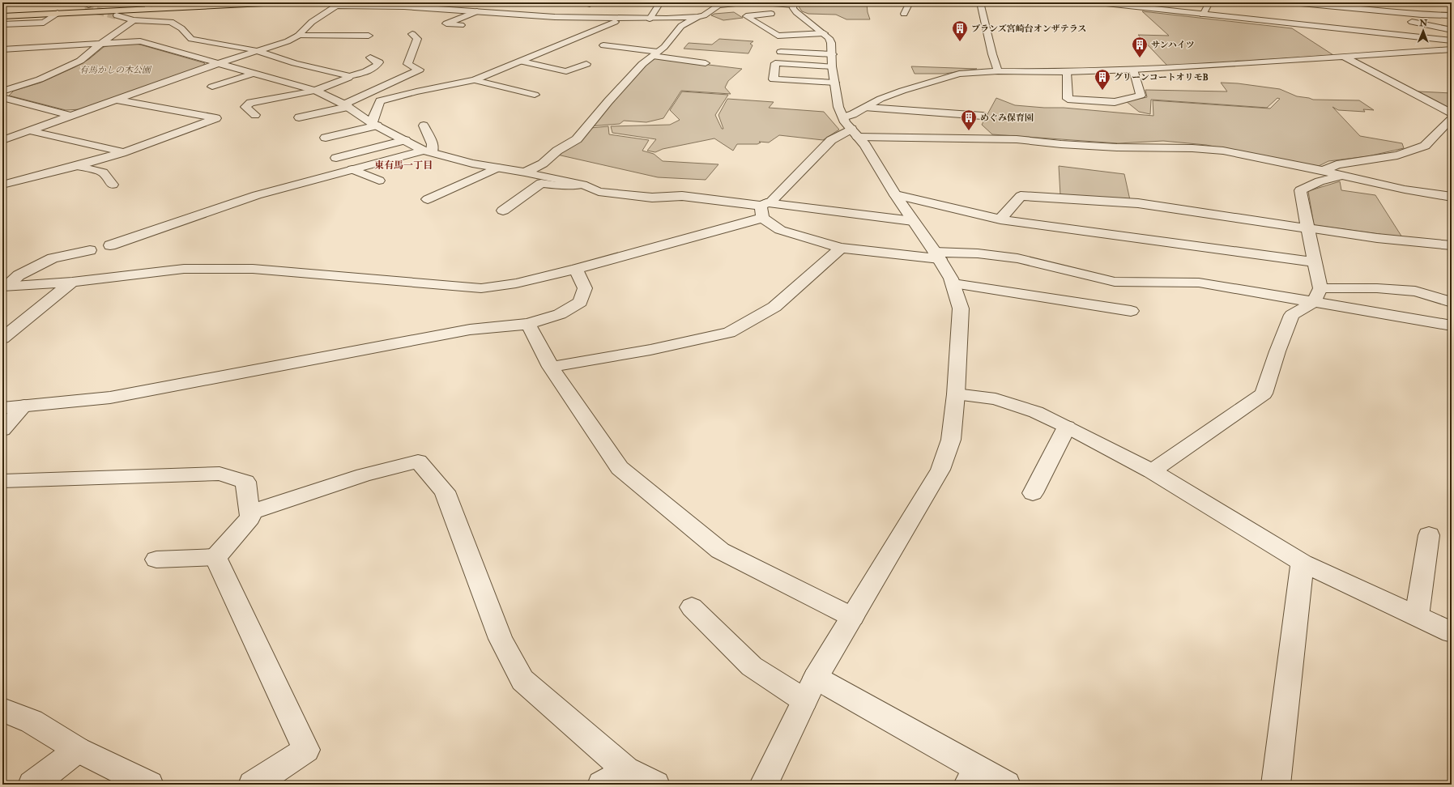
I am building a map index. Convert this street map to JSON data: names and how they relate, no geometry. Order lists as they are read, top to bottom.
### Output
{
  "districts": ["東有馬一丁目"],
  "parks": ["有馬かしの木公園"],
  "places": {
    "building": [
      "ブランズ宮崎台オンザテラス",
      "サンハイツ",
      "グリーンコートオリモB",
      "めぐみ保育園"
    ]
  },
  "north": "top"
}
